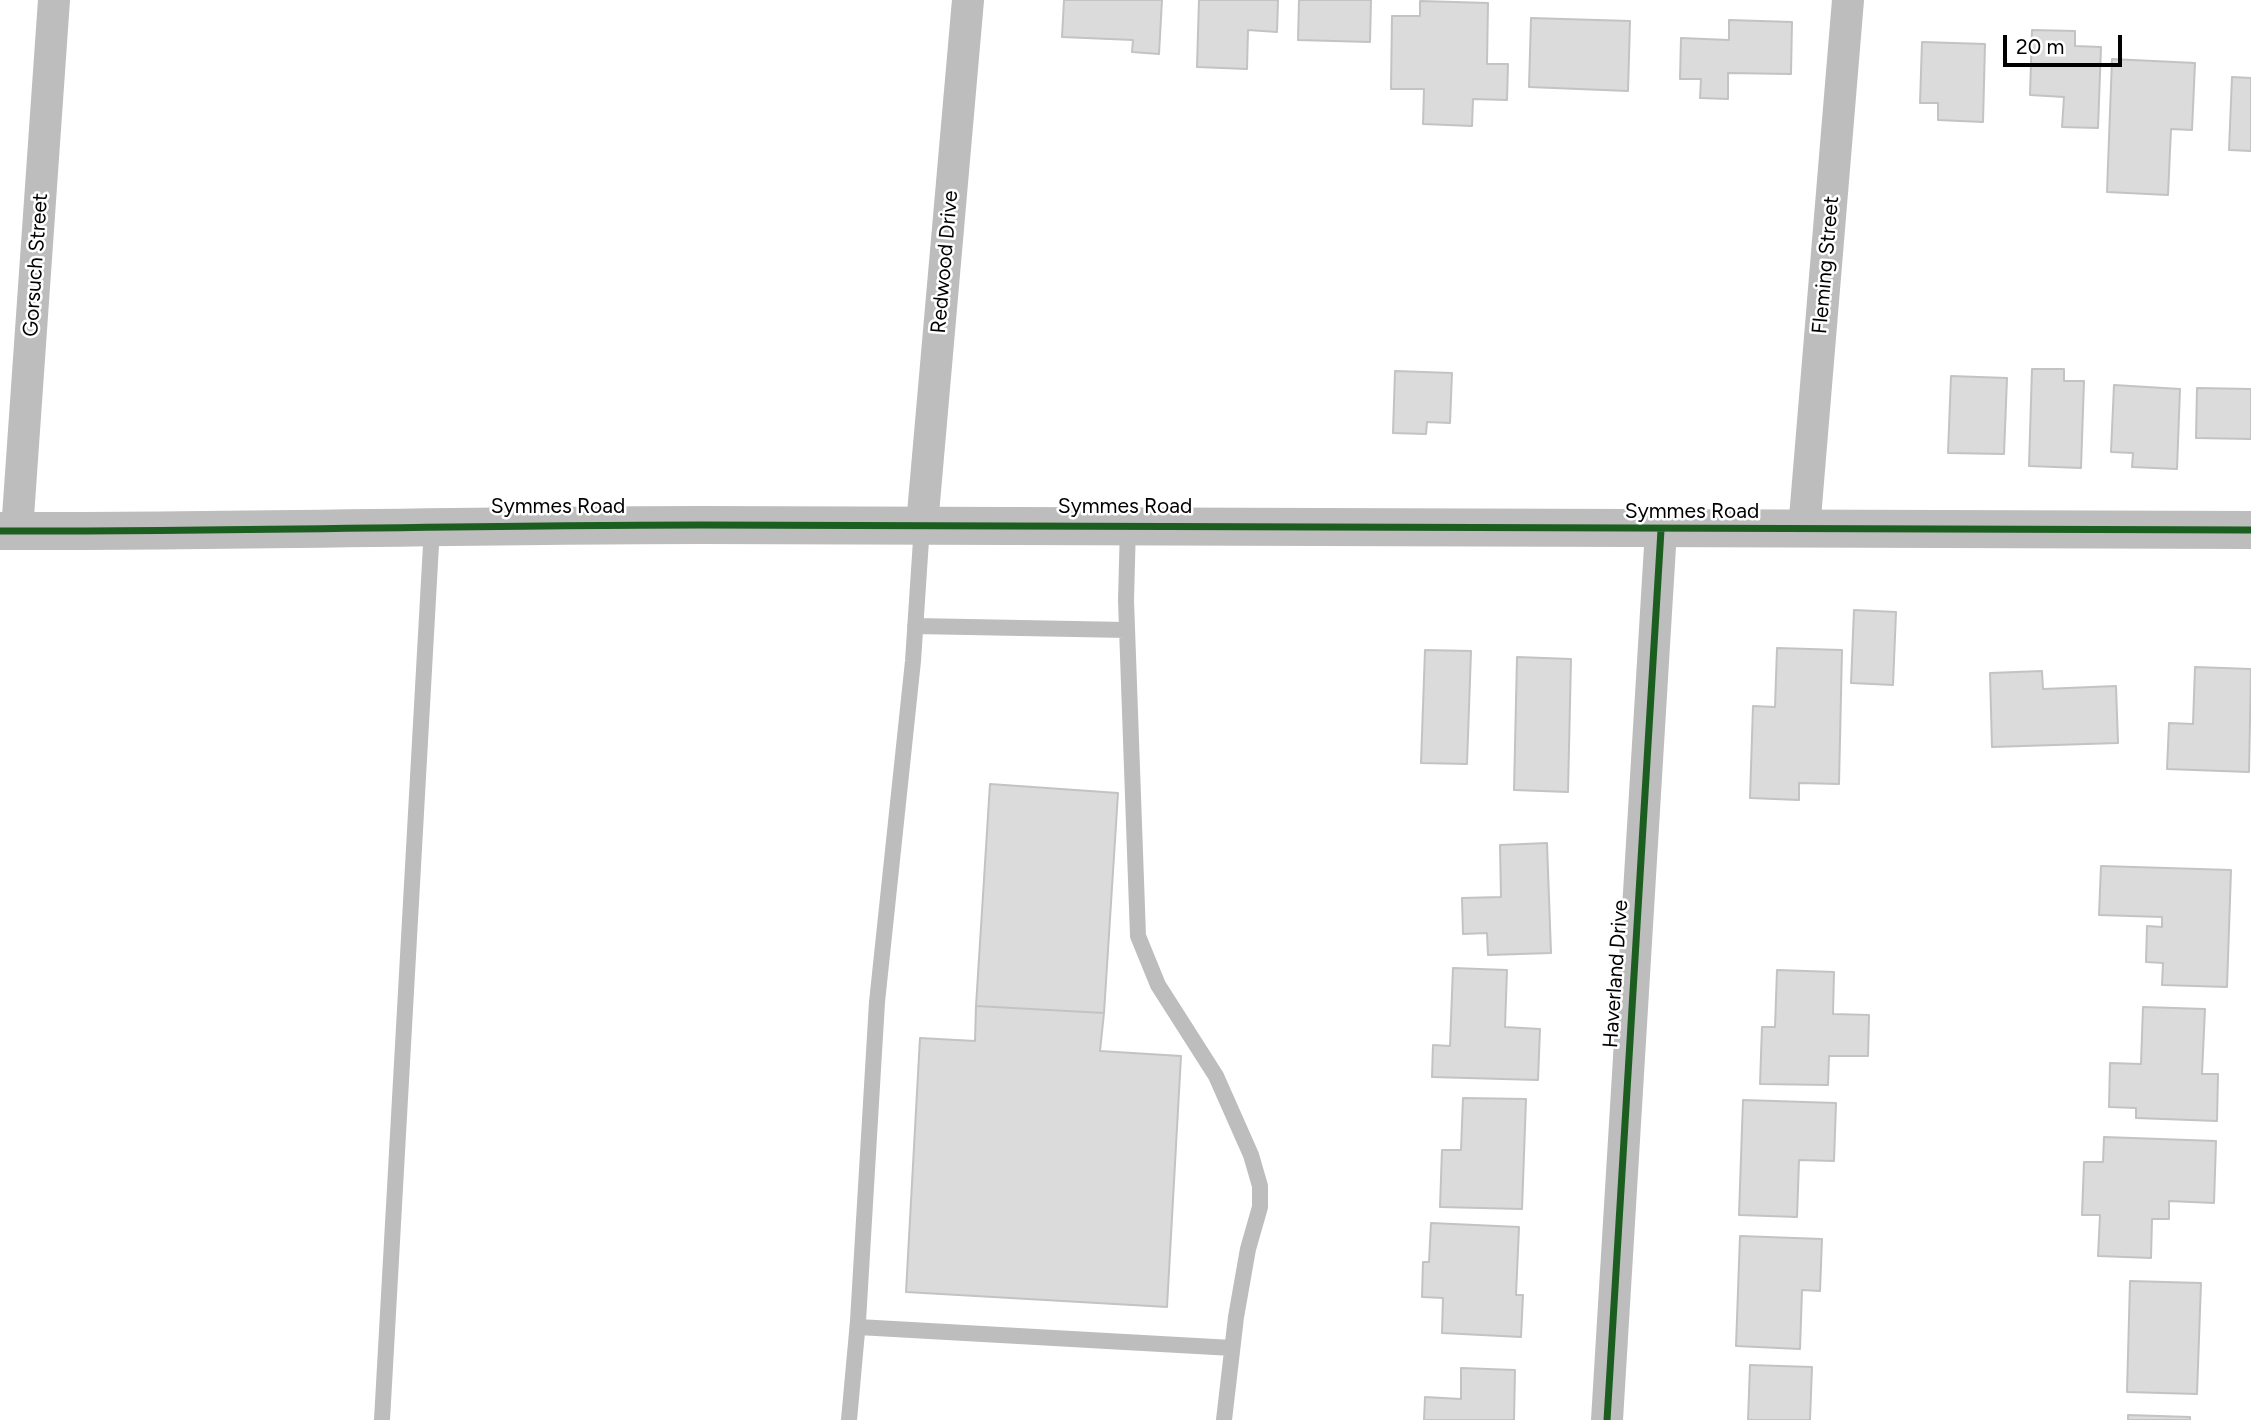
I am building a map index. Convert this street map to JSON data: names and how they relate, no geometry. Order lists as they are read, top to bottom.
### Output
{
  "streets": {
    "street": [
      "Redwood Drive",
      "Gorsuch Street",
      "Fleming Street",
      "Symmes Road",
      "Haverland Drive"
    ]
  },
  "crossings": [
    ["Redwood Drive", "Symmes Road"],
    ["Gorsuch Street", "Symmes Road"],
    ["Fleming Street", "Symmes Road"],
    ["Symmes Road", "Haverland Drive"]
  ],
  "scale_bar": "20 m"
}
